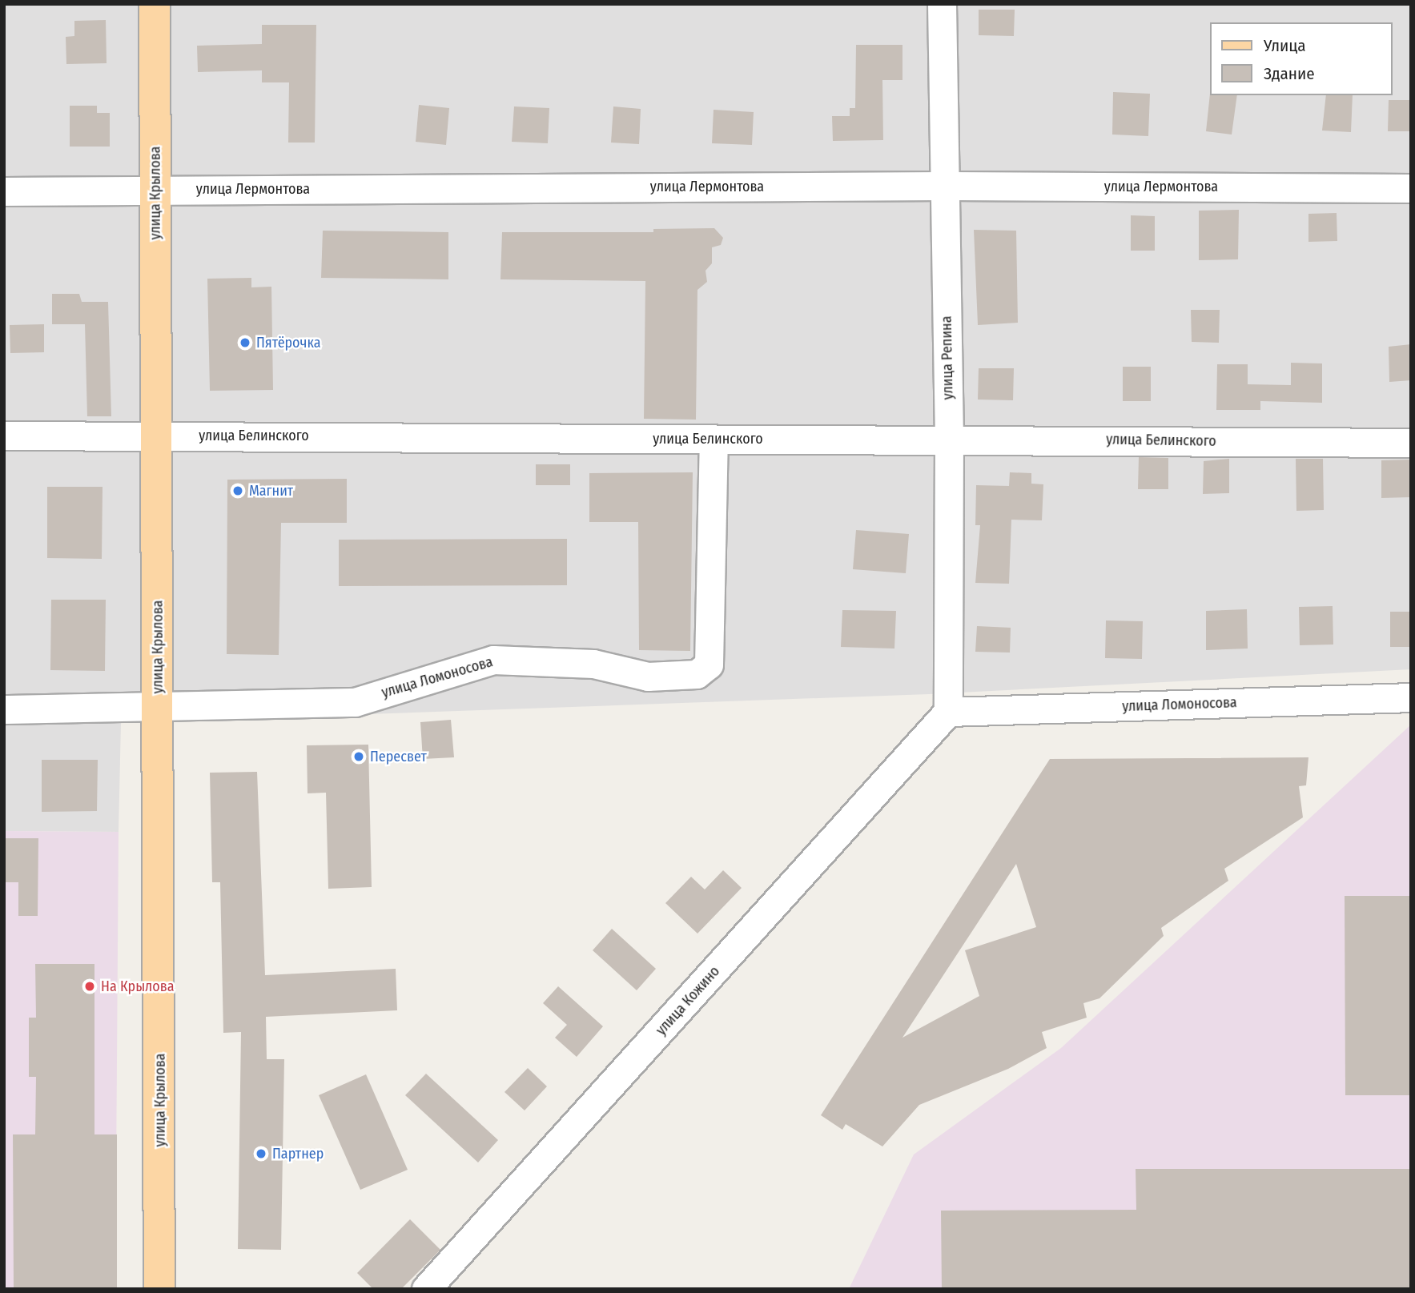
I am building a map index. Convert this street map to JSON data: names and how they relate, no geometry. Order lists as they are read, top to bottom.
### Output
{
  "streets": {
    "main road": ["улица Крылова"],
    "street": [
      "улица Лермонтова",
      "улица Репина",
      "улица Белинского",
      "улица Ломоносова",
      "улица Кожино"
    ]
  },
  "crossings": [
    ["улица Лермонтова", "улица Крылова"],
    ["улица Лермонтова", "улица Репина"],
    ["улица Крылова", "улица Белинского"],
    ["улица Крылова", "улица Ломоносова"],
    ["улица Репина", "улица Белинского"],
    ["улица Репина", "улица Ломоносова"],
    ["улица Репина", "улица Кожино"],
    ["улица Белинского", "улица Ломоносова"],
    ["улица Ломоносова", "улица Кожино"]
  ],
  "places": [
    "Пятёрочка",
    "Магнит",
    "Пересвет",
    "На Крылова",
    "Партнер"
  ],
  "legend": ["Улица", "Здание"]
}
